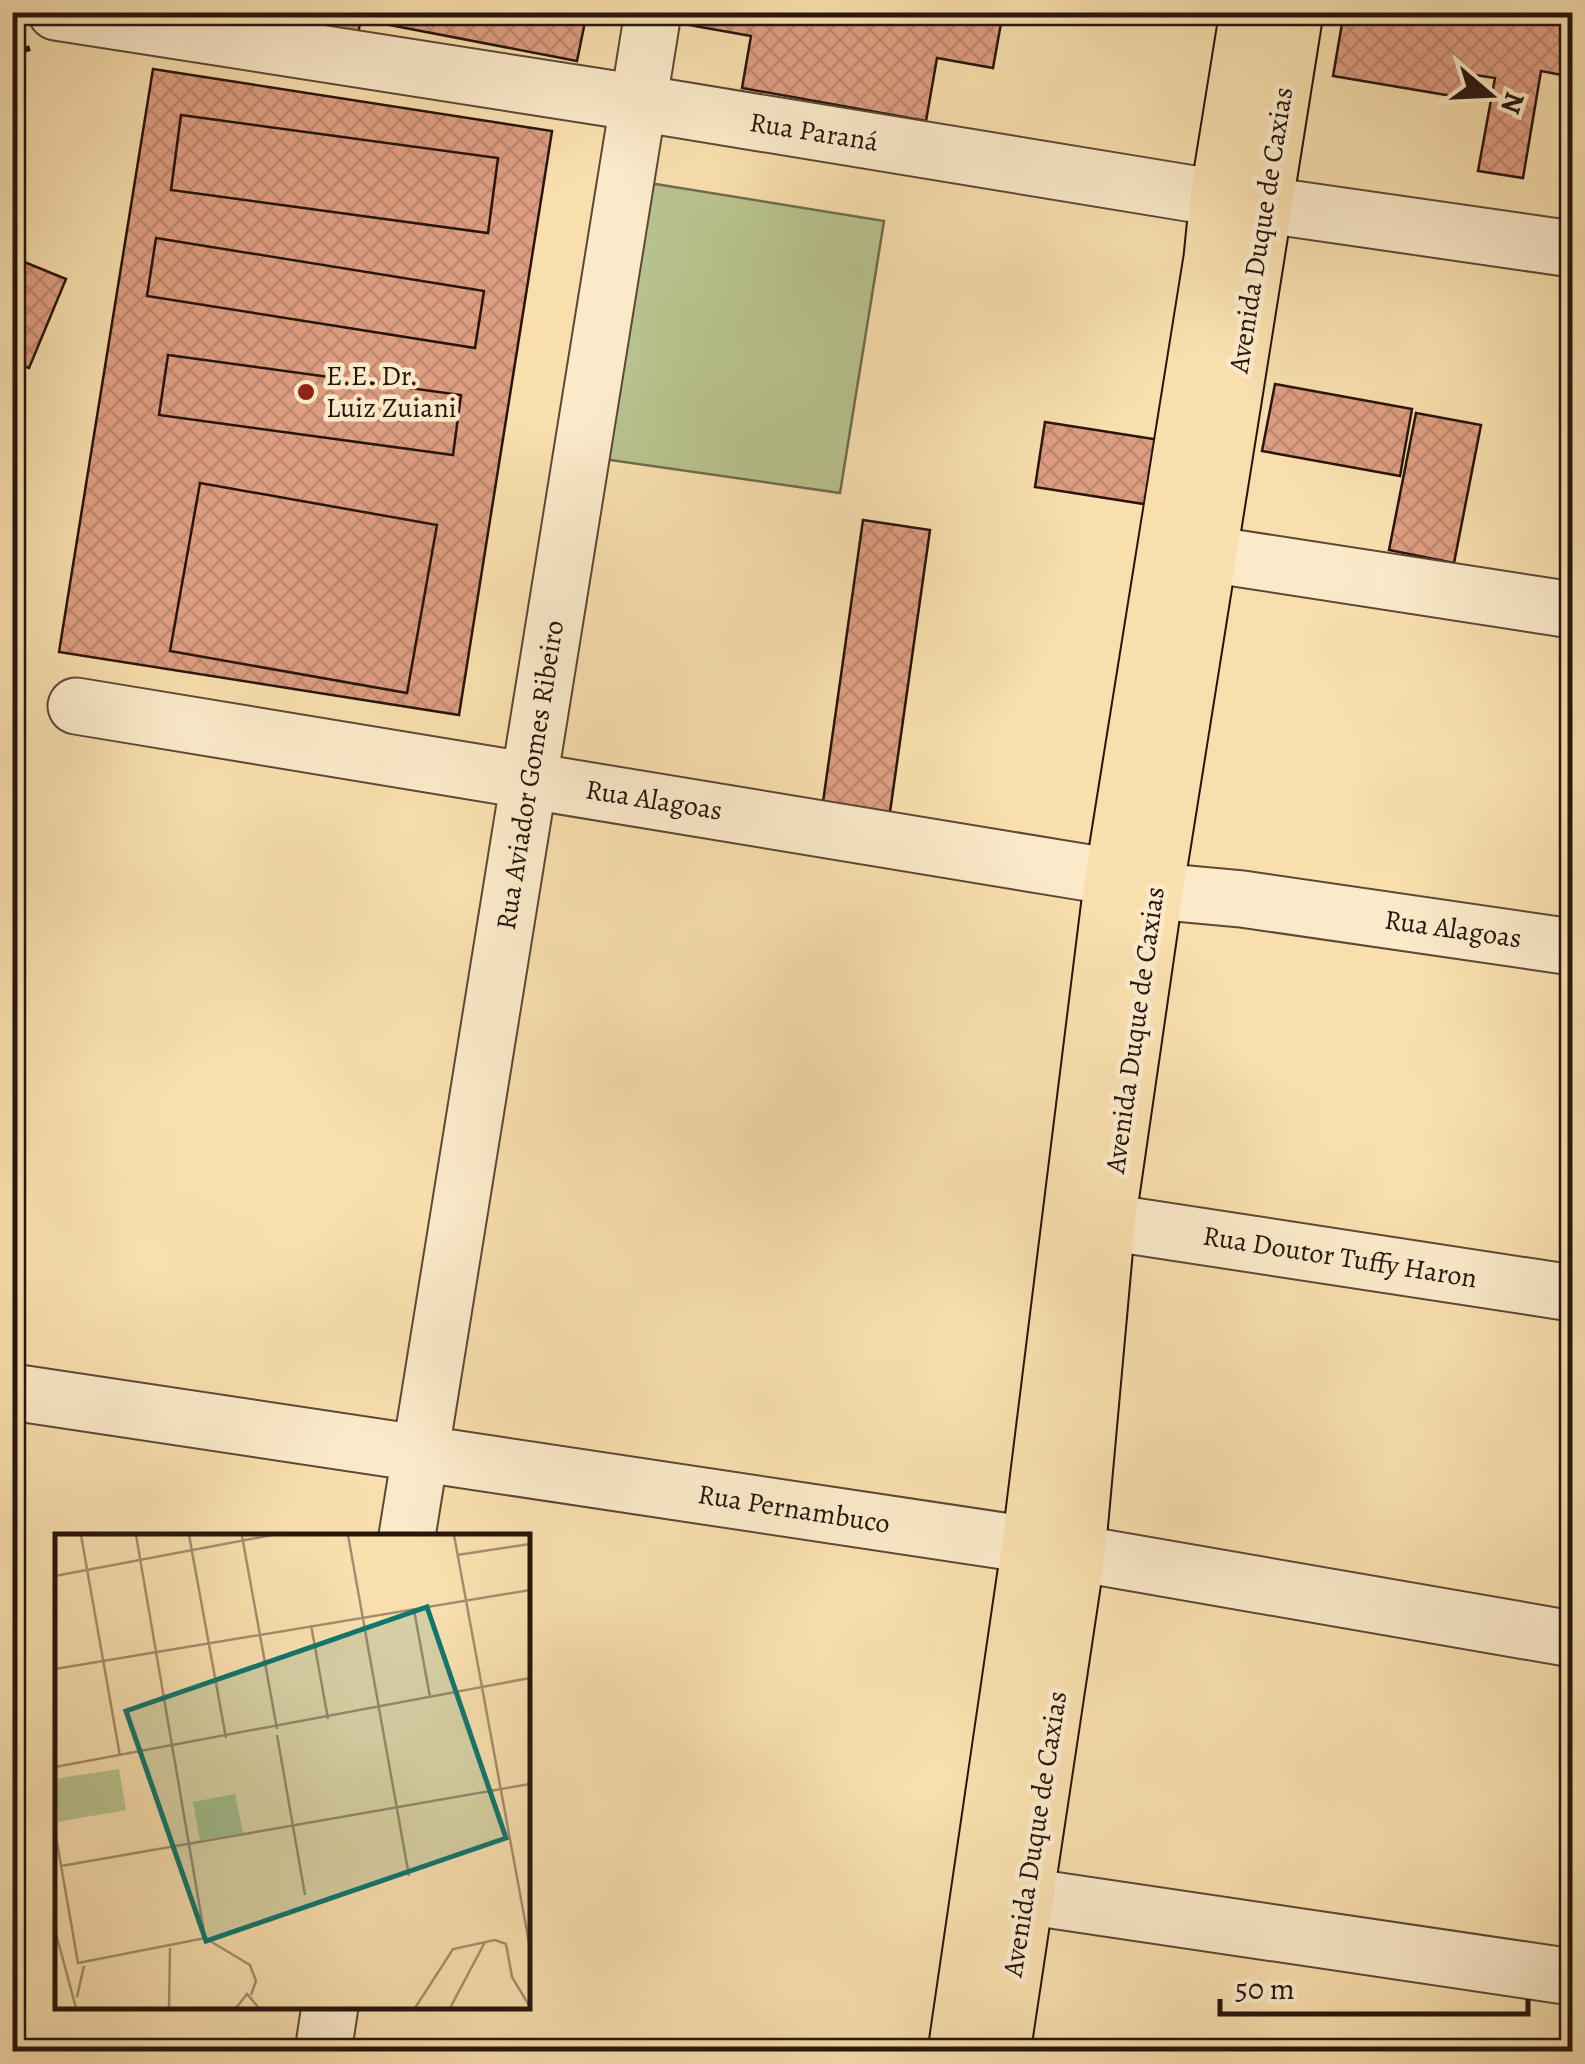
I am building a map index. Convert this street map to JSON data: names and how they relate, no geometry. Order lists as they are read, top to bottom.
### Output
{
  "streets": {
    "main road": ["Avenida Duque de Caxias"],
    "street": [
      "Rua Paraná",
      "Rua Aviador Gomes Ribeiro",
      "Rua Alagoas",
      "Rua Doutor Tuffy Haron",
      "Rua Pernambuco"
    ]
  },
  "crossings": [
    ["Rua Paraná", "Avenida Duque de Caxias"],
    ["Rua Paraná", "Rua Aviador Gomes Ribeiro"],
    ["Avenida Duque de Caxias", "Rua Alagoas"],
    ["Avenida Duque de Caxias", "Rua Doutor Tuffy Haron"],
    ["Avenida Duque de Caxias", "Rua Pernambuco"],
    ["Rua Aviador Gomes Ribeiro", "Rua Alagoas"],
    ["Rua Aviador Gomes Ribeiro", "Rua Pernambuco"]
  ],
  "places": ["E.E. Dr. Luiz Zuiani"],
  "scale_bar": "50 m",
  "north": "right"
}
